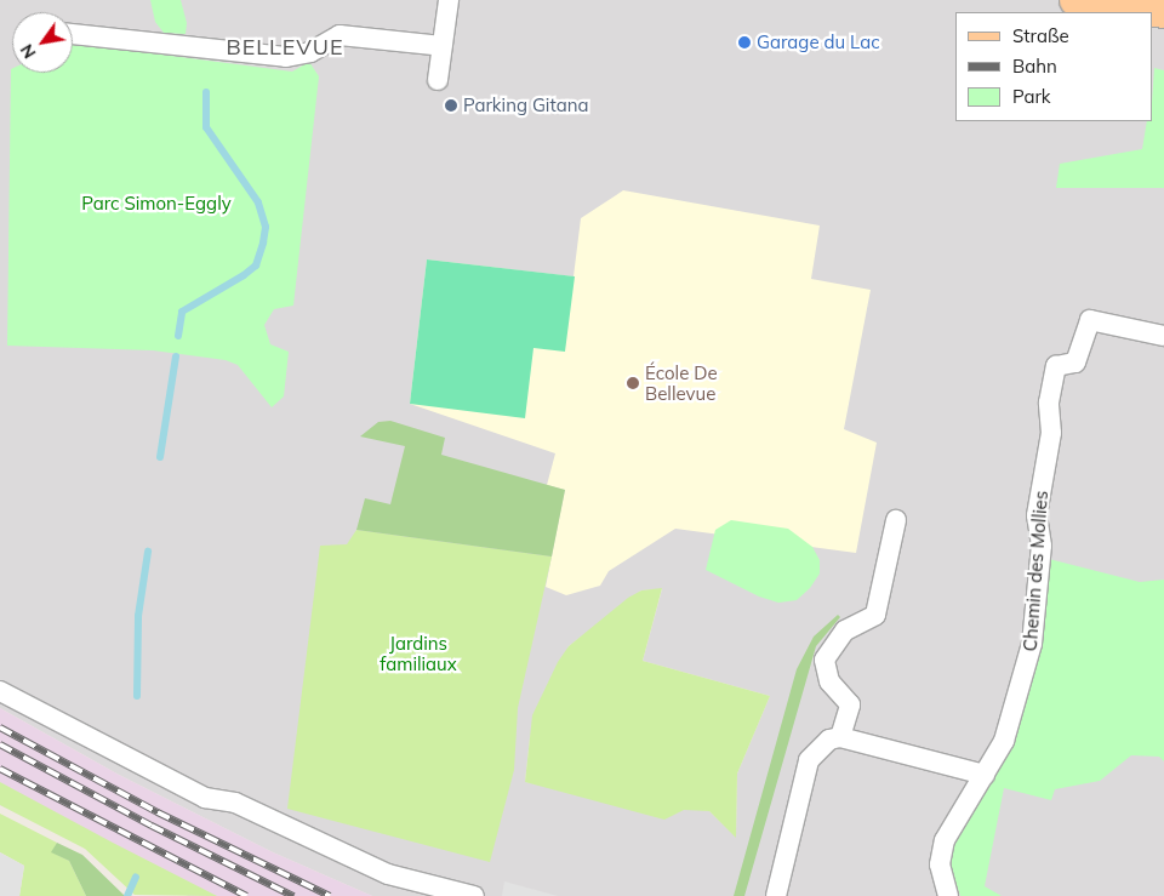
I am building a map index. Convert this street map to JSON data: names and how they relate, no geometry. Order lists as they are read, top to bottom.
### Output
{
  "streets": {
    "street": ["Chemin des Mollies"]
  },
  "districts": ["BELLEVUE"],
  "parks": ["Parc Simon-Eggly", "Jardins familiaux"],
  "places": ["Garage du Lac", "Parking Gitana", "École De Bellevue"],
  "legend": ["Straße", "Bahn", "Park"],
  "north": "bottom left"
}
